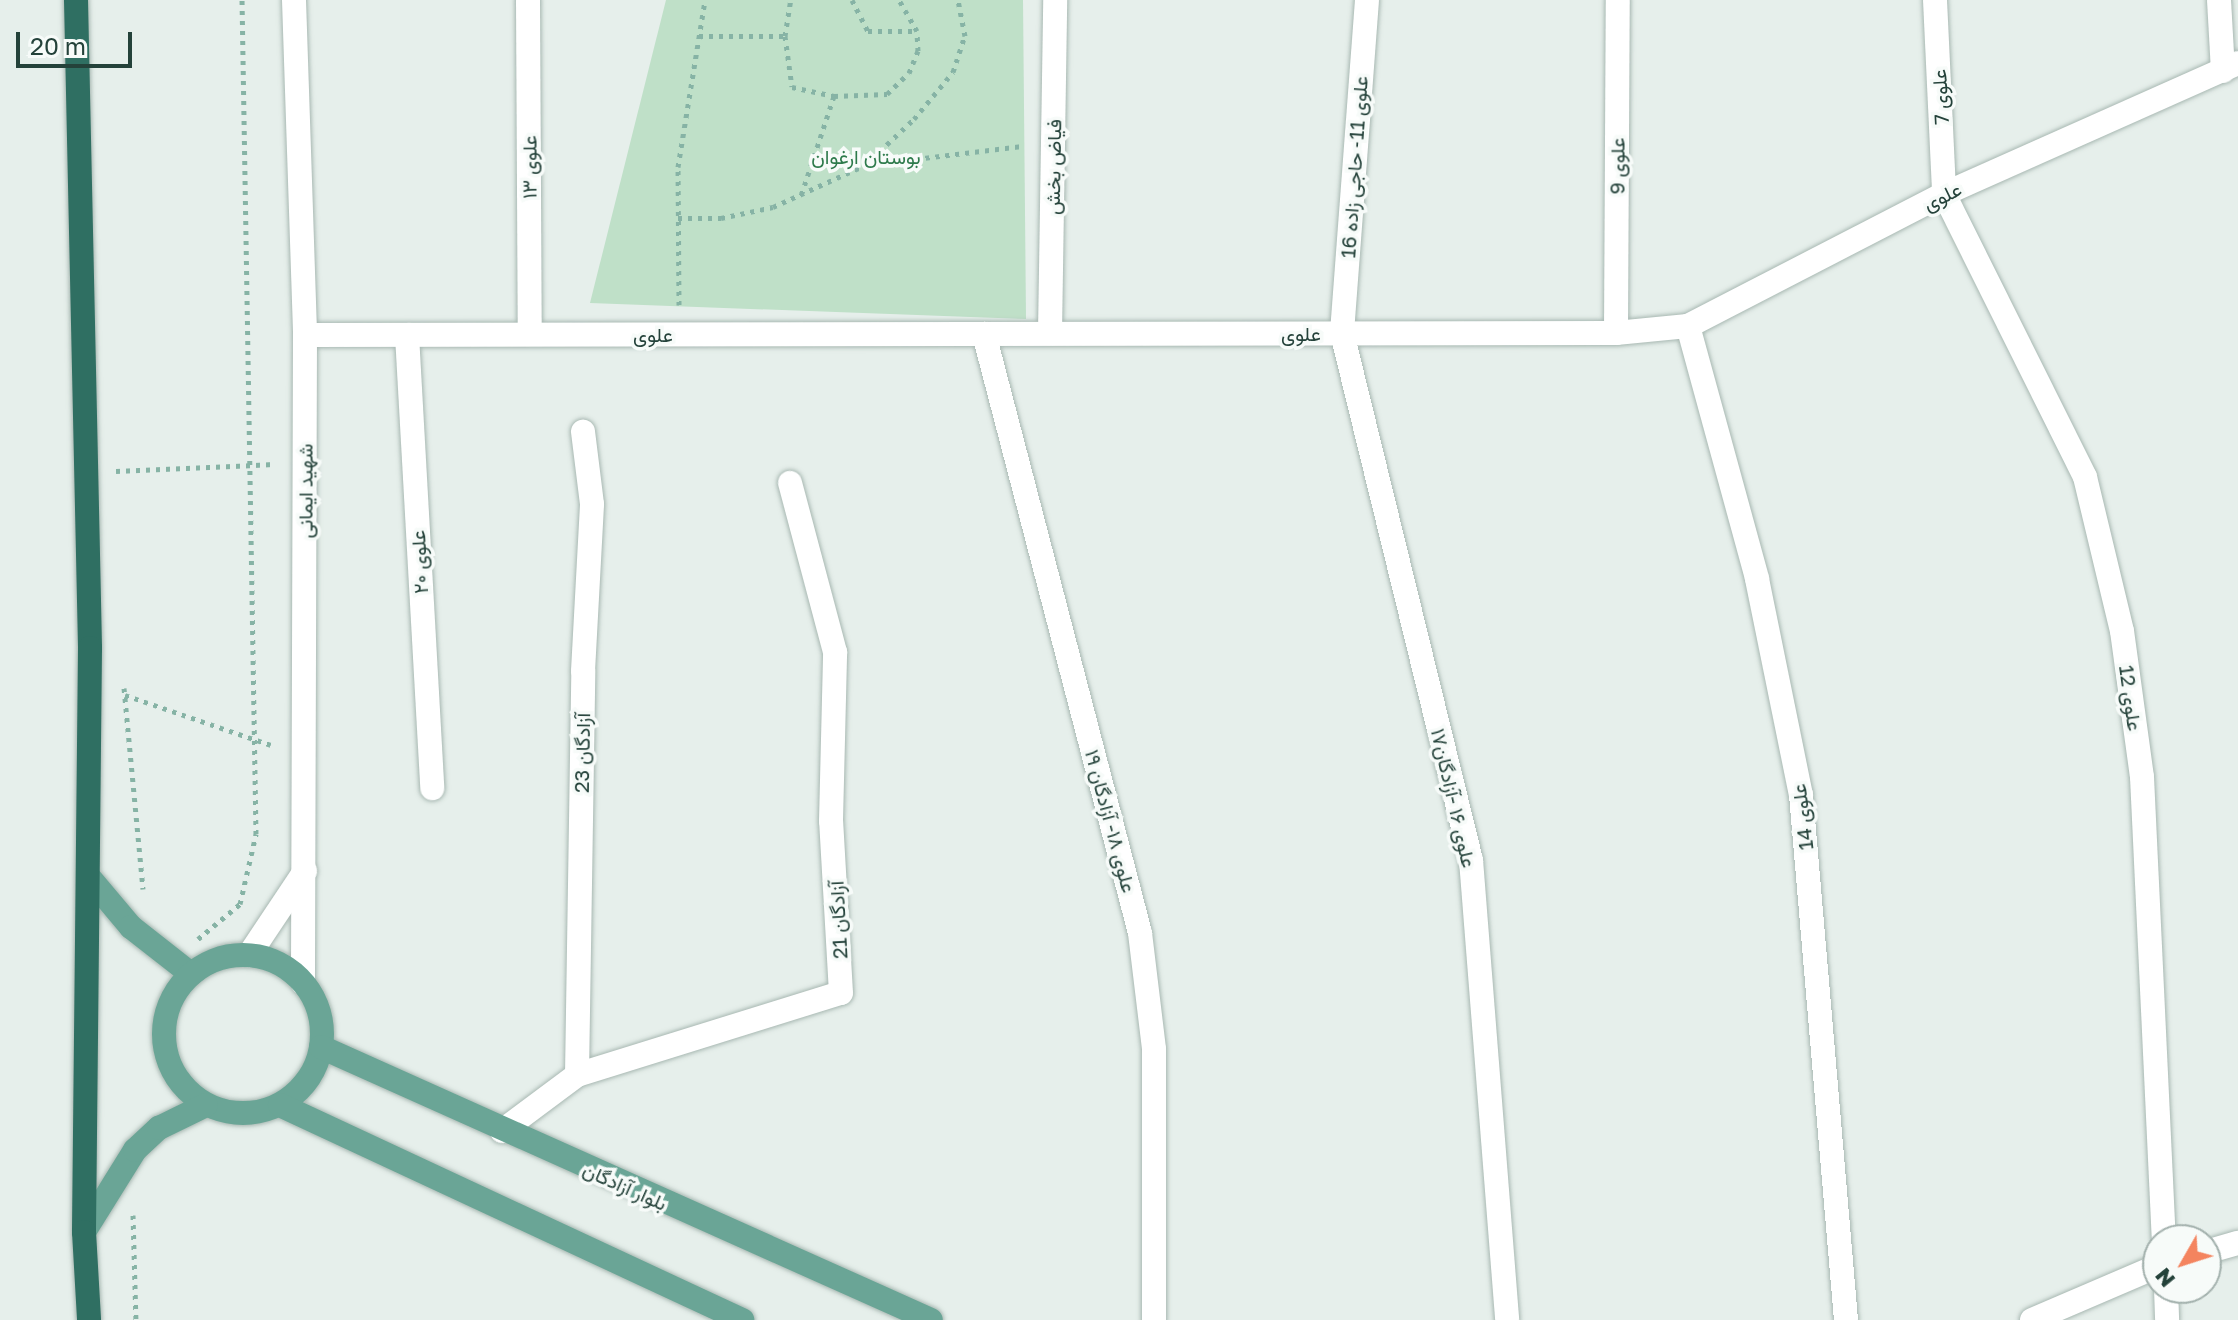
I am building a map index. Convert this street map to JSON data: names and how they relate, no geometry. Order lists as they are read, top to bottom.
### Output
{
  "streets": {
    "main road": ["بلوار آزادگان"],
    "street": [
      "علوی 7",
      "علوی 9",
      "علوی ۱۳",
      "فیاض بخش",
      "علوی 11- حاجی زاده 16",
      "علوی",
      "شهید ایمانی",
      "علوی ۲۰",
      "علوی 12",
      "آزادگان 23",
      "علوی ۱۶ -آزادگان۱۷",
      "علوی 14",
      "علوی ۱٨- آزادگان ۱۹",
      "آزادگان 21"
    ]
  },
  "crossings": [
    ["علوی 7", "علوی"],
    ["علوی 7", "علوی 12"],
    ["علوی 9", "علوی"],
    ["علوی ۱۳", "علوی"],
    ["فیاض بخش", "علوی"],
    ["علوی 11- حاجی زاده 16", "علوی"],
    ["علوی 11- حاجی زاده 16", "علوی ۱۶ -آزادگان۱۷"],
    ["علوی", "شهید ایمانی"],
    ["علوی", "علوی ۲۰"],
    ["علوی", "علوی 12"],
    ["علوی", "علوی ۱۶ -آزادگان۱۷"],
    ["علوی", "علوی 14"],
    ["علوی", "علوی ۱٨- آزادگان ۱۹"],
    ["شهید ایمانی", "بلوار آزادگان"],
    ["آزادگان 23", "آزادگان 21"],
    ["آزادگان 21", "بلوار آزادگان"]
  ],
  "parks": ["بوستان ارغوان"],
  "scale_bar": "20 m",
  "north": "bottom left"
}
